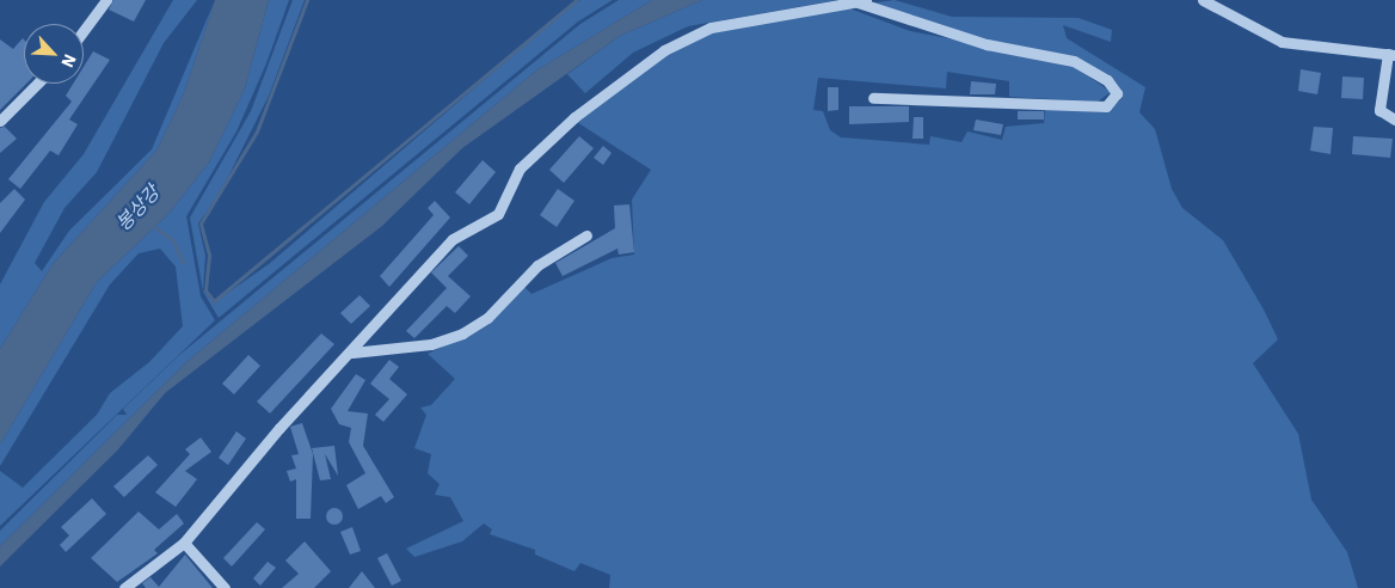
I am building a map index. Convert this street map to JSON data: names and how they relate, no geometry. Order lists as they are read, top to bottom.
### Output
{
  "water": ["봉상강"],
  "north": "bottom right"
}
